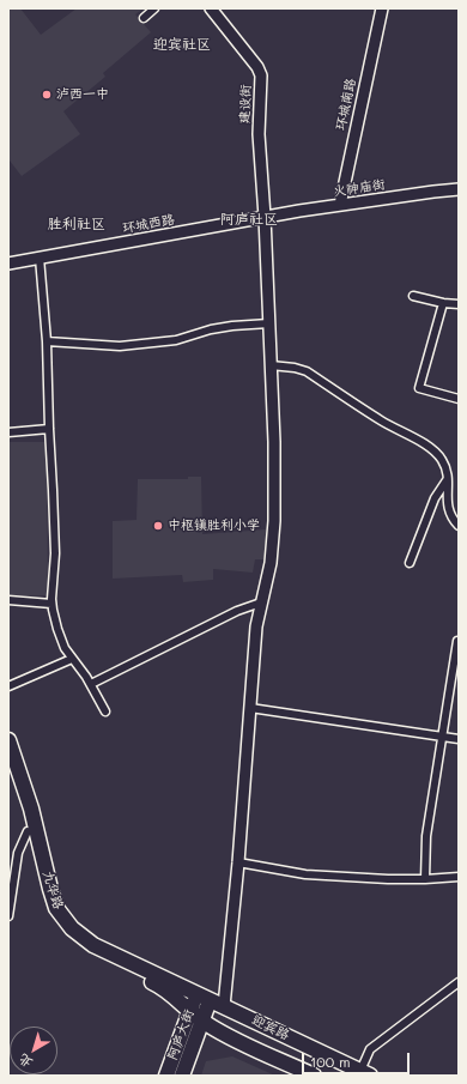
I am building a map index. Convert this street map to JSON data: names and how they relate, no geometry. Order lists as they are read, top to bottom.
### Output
{
  "streets": {
    "highway": ["九华路", "迎宾路", "阿庐大街"],
    "street": [
      "建设街",
      "环城南路",
      "火神庙街",
      "环城西路"
    ]
  },
  "crossings": [
    ["建设街", "火神庙街"],
    ["建设街", "环城西路"],
    ["建设街", "迎宾路"],
    ["环城南路", "火神庙街"],
    ["火神庙街", "环城西路"],
    ["九华路", "迎宾路"],
    ["九华路", "阿庐大街"],
    ["迎宾路", "阿庐大街"]
  ],
  "districts": ["迎宾社区", "阿庐社区", "胜利社区"],
  "places": ["泸西一中", "中枢镇胜利小学"],
  "scale_bar": "100 m",
  "north": "bottom left"
}
